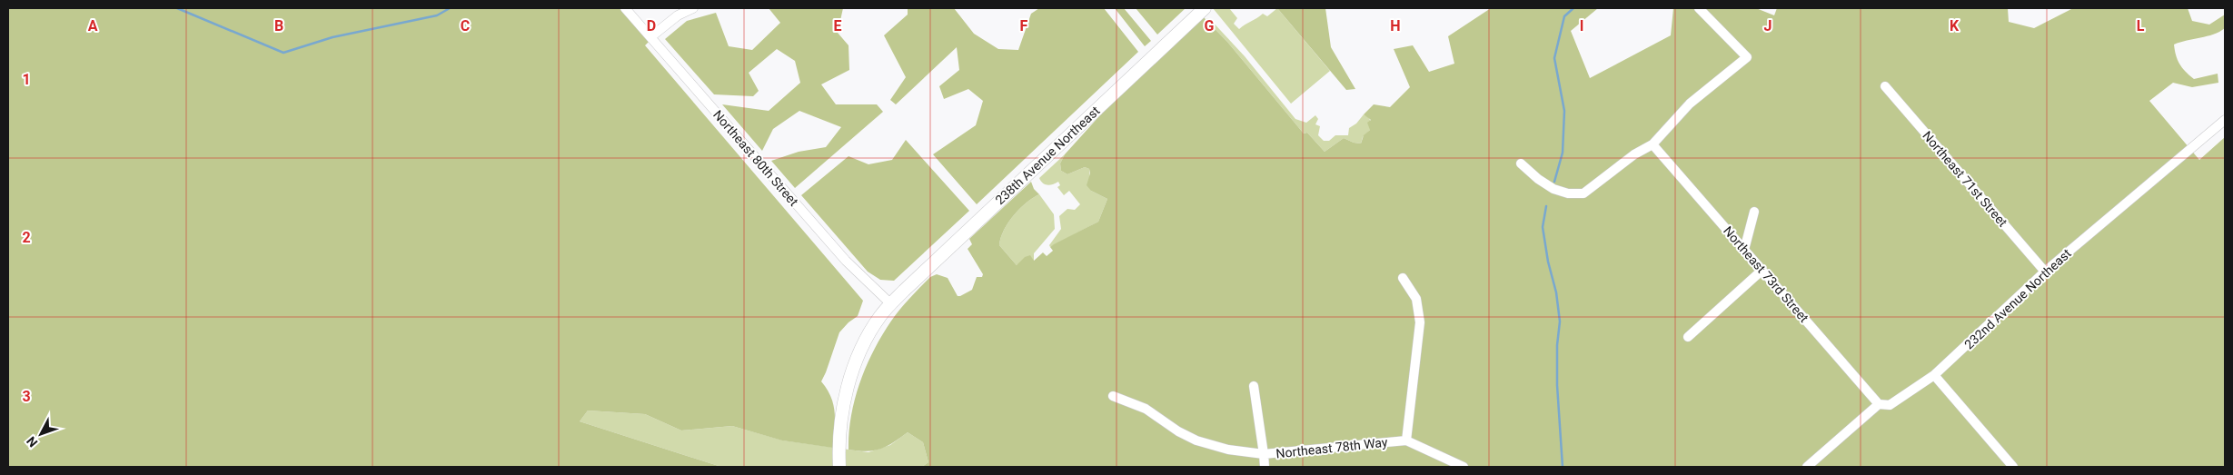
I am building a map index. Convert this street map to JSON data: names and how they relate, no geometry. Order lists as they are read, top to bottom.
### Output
{
  "streets": {
    "street": [
      "238th Avenue Northeast",
      "Northeast 80th Street",
      "Northeast 71st Street",
      "Northeast 73rd Street",
      "232nd Avenue Northeast",
      "Northeast 78th Way"
    ]
  },
  "crossings": [
    ["238th Avenue Northeast", "Northeast 80th Street"],
    ["Northeast 71st Street", "232nd Avenue Northeast"],
    ["Northeast 73rd Street", "232nd Avenue Northeast"]
  ],
  "north": "bottom left",
  "grid": {
    "columns": [
      "A",
      "B",
      "C",
      "D",
      "E",
      "F",
      "G",
      "H",
      "I",
      "J",
      "K",
      "L"
    ],
    "rows": ["1", "2", "3"]
  }
}
